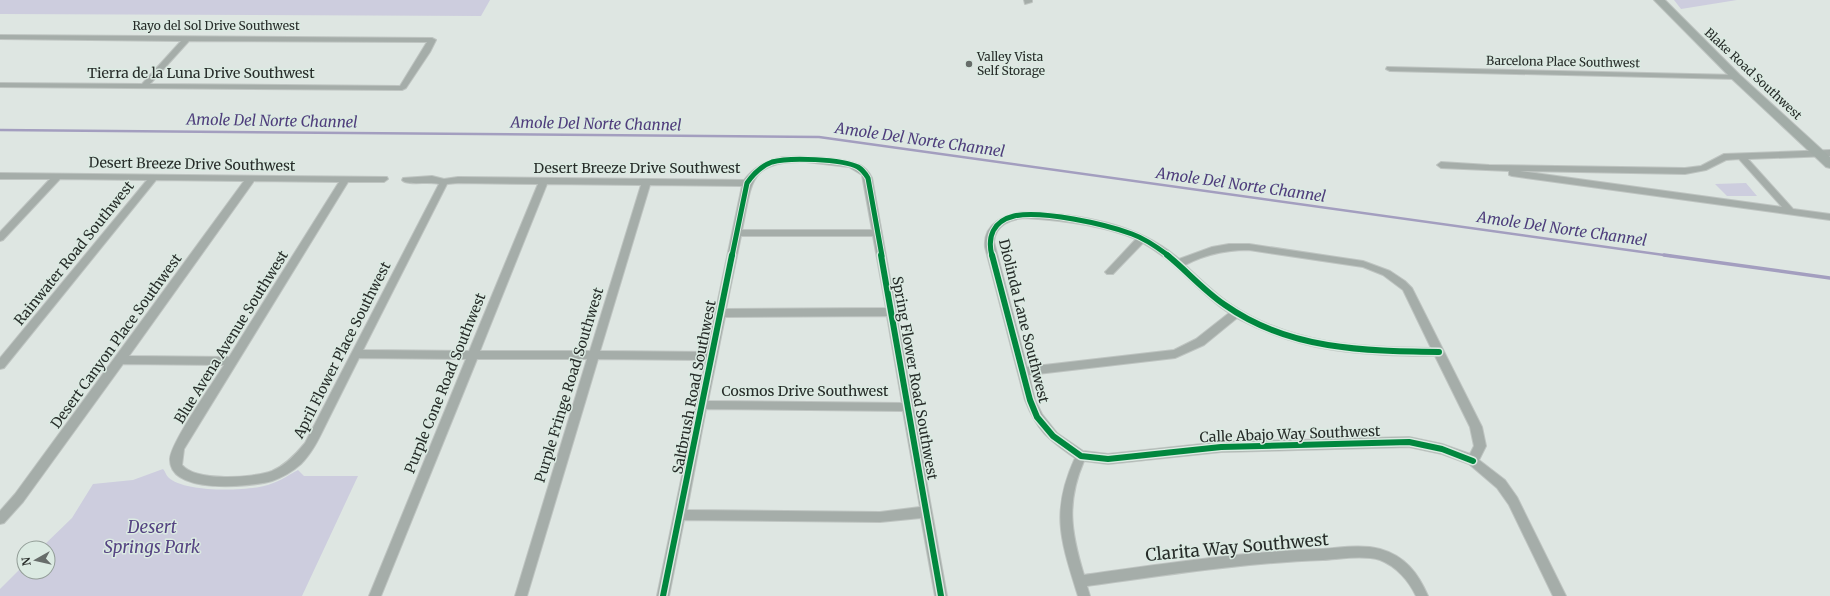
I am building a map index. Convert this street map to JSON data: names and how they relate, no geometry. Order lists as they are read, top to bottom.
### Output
{
  "streets": {
    "main road": ["Blake Road Southwest"],
    "street": [
      "Rayo del Sol Drive Southwest",
      "Barcelona Place Southwest",
      "Tierra de la Luna Drive Southwest",
      "Desert Breeze Drive Southwest",
      "Rainwater Road Southwest",
      "Diolinda Lane Southwest",
      "Blue Avena Avenue Southwest",
      "Desert Canyon Place Southwest",
      "April Flower Place Southwest",
      "Spring Flower Road Southwest",
      "Purple Cone Road Southwest",
      "Purple Fringe Road Southwest",
      "Saltbrush Road Southwest",
      "Cosmos Drive Southwest",
      "Calle Abajo Way Southwest",
      "Clarita Way Southwest"
    ]
  },
  "crossings": [
    ["Rayo del Sol Drive Southwest", "Tierra de la Luna Drive Southwest"],
    ["Barcelona Place Southwest", "Blake Road Southwest"],
    ["Desert Breeze Drive Southwest", "Rainwater Road Southwest"],
    ["Desert Breeze Drive Southwest", "Blue Avena Avenue Southwest"],
    ["Desert Breeze Drive Southwest", "Desert Canyon Place Southwest"],
    ["Desert Breeze Drive Southwest", "April Flower Place Southwest"],
    ["Desert Breeze Drive Southwest", "Spring Flower Road Southwest"],
    ["Desert Breeze Drive Southwest", "Purple Cone Road Southwest"],
    ["Desert Breeze Drive Southwest", "Purple Fringe Road Southwest"],
    ["Desert Breeze Drive Southwest", "Saltbrush Road Southwest"],
    ["Diolinda Lane Southwest", "Calle Abajo Way Southwest"],
    ["Blue Avena Avenue Southwest", "April Flower Place Southwest"],
    ["Spring Flower Road Southwest", "Cosmos Drive Southwest"],
    ["Saltbrush Road Southwest", "Cosmos Drive Southwest"]
  ],
  "water": ["Amole Del Norte Channel"],
  "parks": ["Desert Springs Park"],
  "places": ["Valley Vista Self Storage"],
  "north": "left"
}
